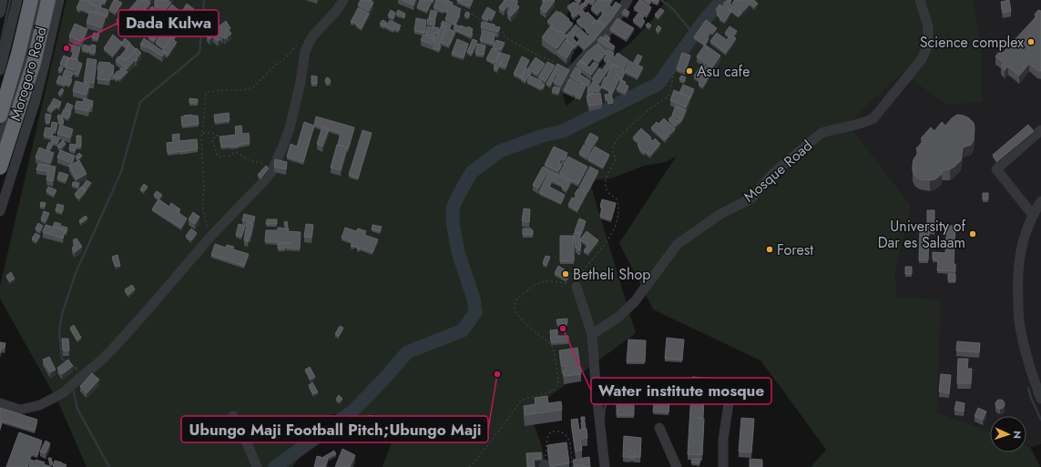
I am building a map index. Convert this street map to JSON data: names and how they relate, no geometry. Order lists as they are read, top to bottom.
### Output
{
  "streets": {
    "highway": ["Morogoro Road"],
    "street": ["Mosque Road"]
  },
  "places": [
    "Science complex",
    "Dada Kulwa",
    "Asu cafe",
    "University of Dar es Salaam",
    "Forest",
    "Betheli Shop",
    "Water institute mosque",
    "Ubungo Maji Football Pitch;Ubungo Maji"
  ],
  "north": "right"
}
